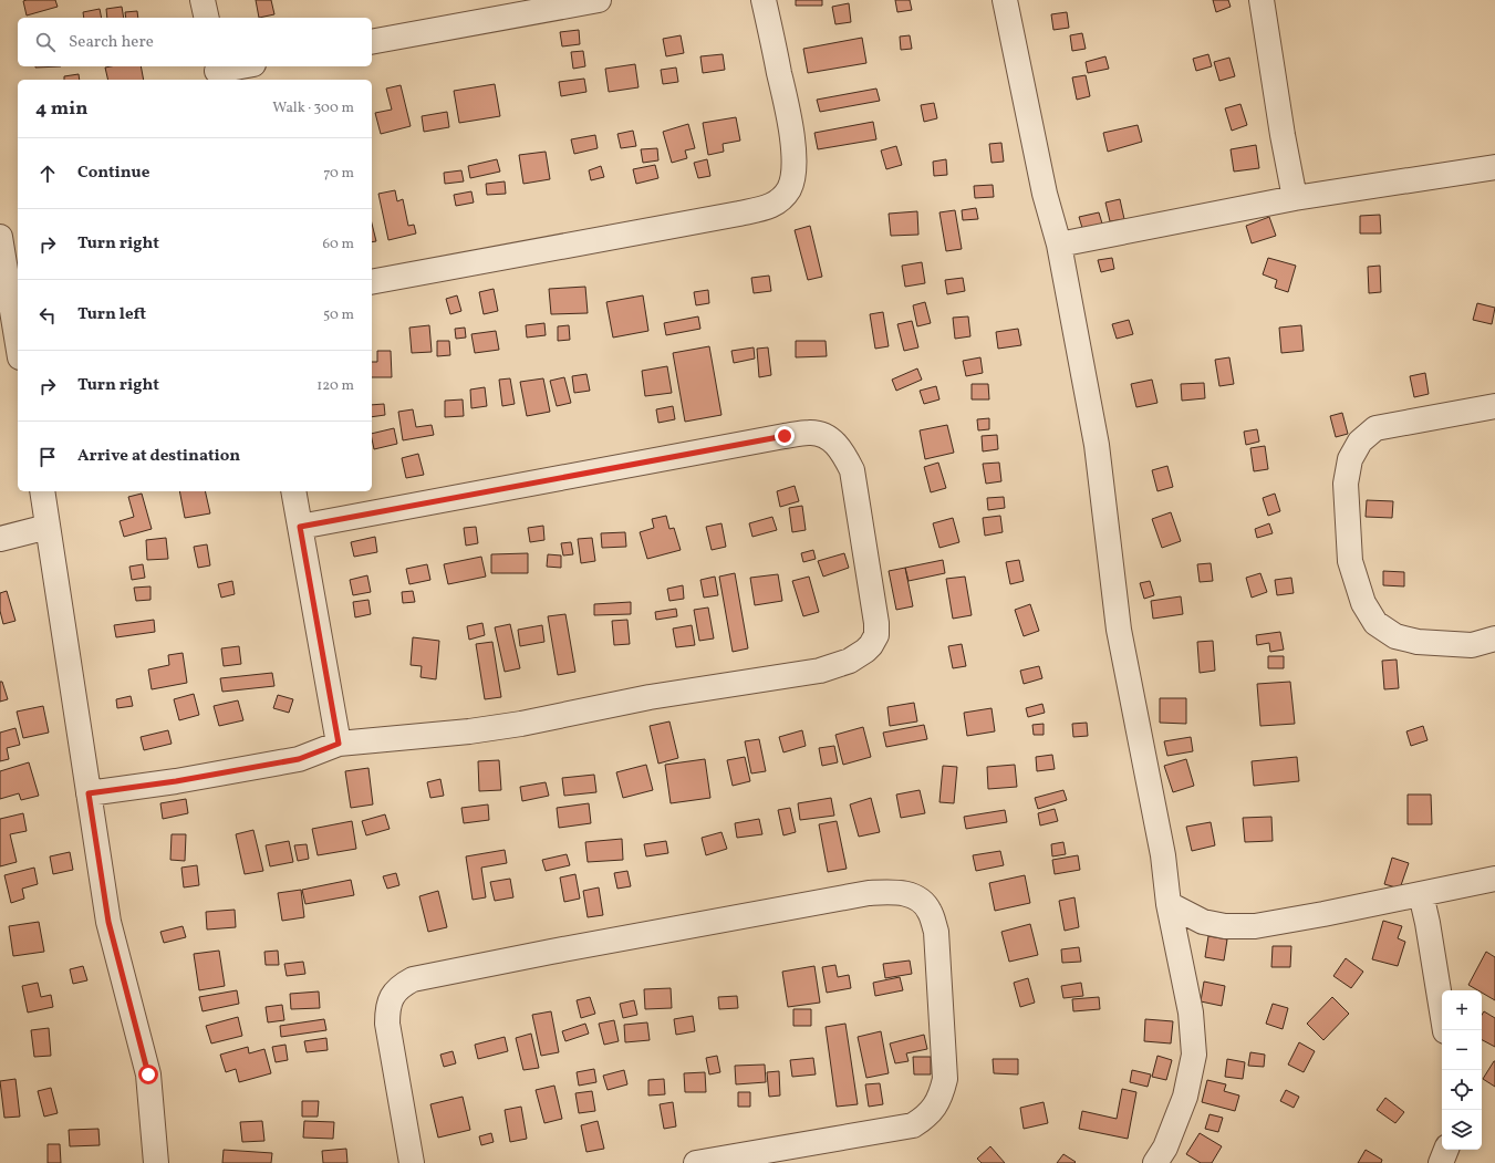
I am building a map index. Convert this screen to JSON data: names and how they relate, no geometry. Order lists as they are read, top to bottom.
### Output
{
  "page": {
    "search": "Search here",
    "heading": ["4 min", "Walk · 300 m"],
    "list": [
      ["Continue", "70 m"],
      ["Turn right", "60 m"],
      ["Turn left", "50 m"],
      ["Turn right", "120 m"],
      "Arrive at destination"
    ],
    "map_buttons": ["+", "−"]
  }
}
